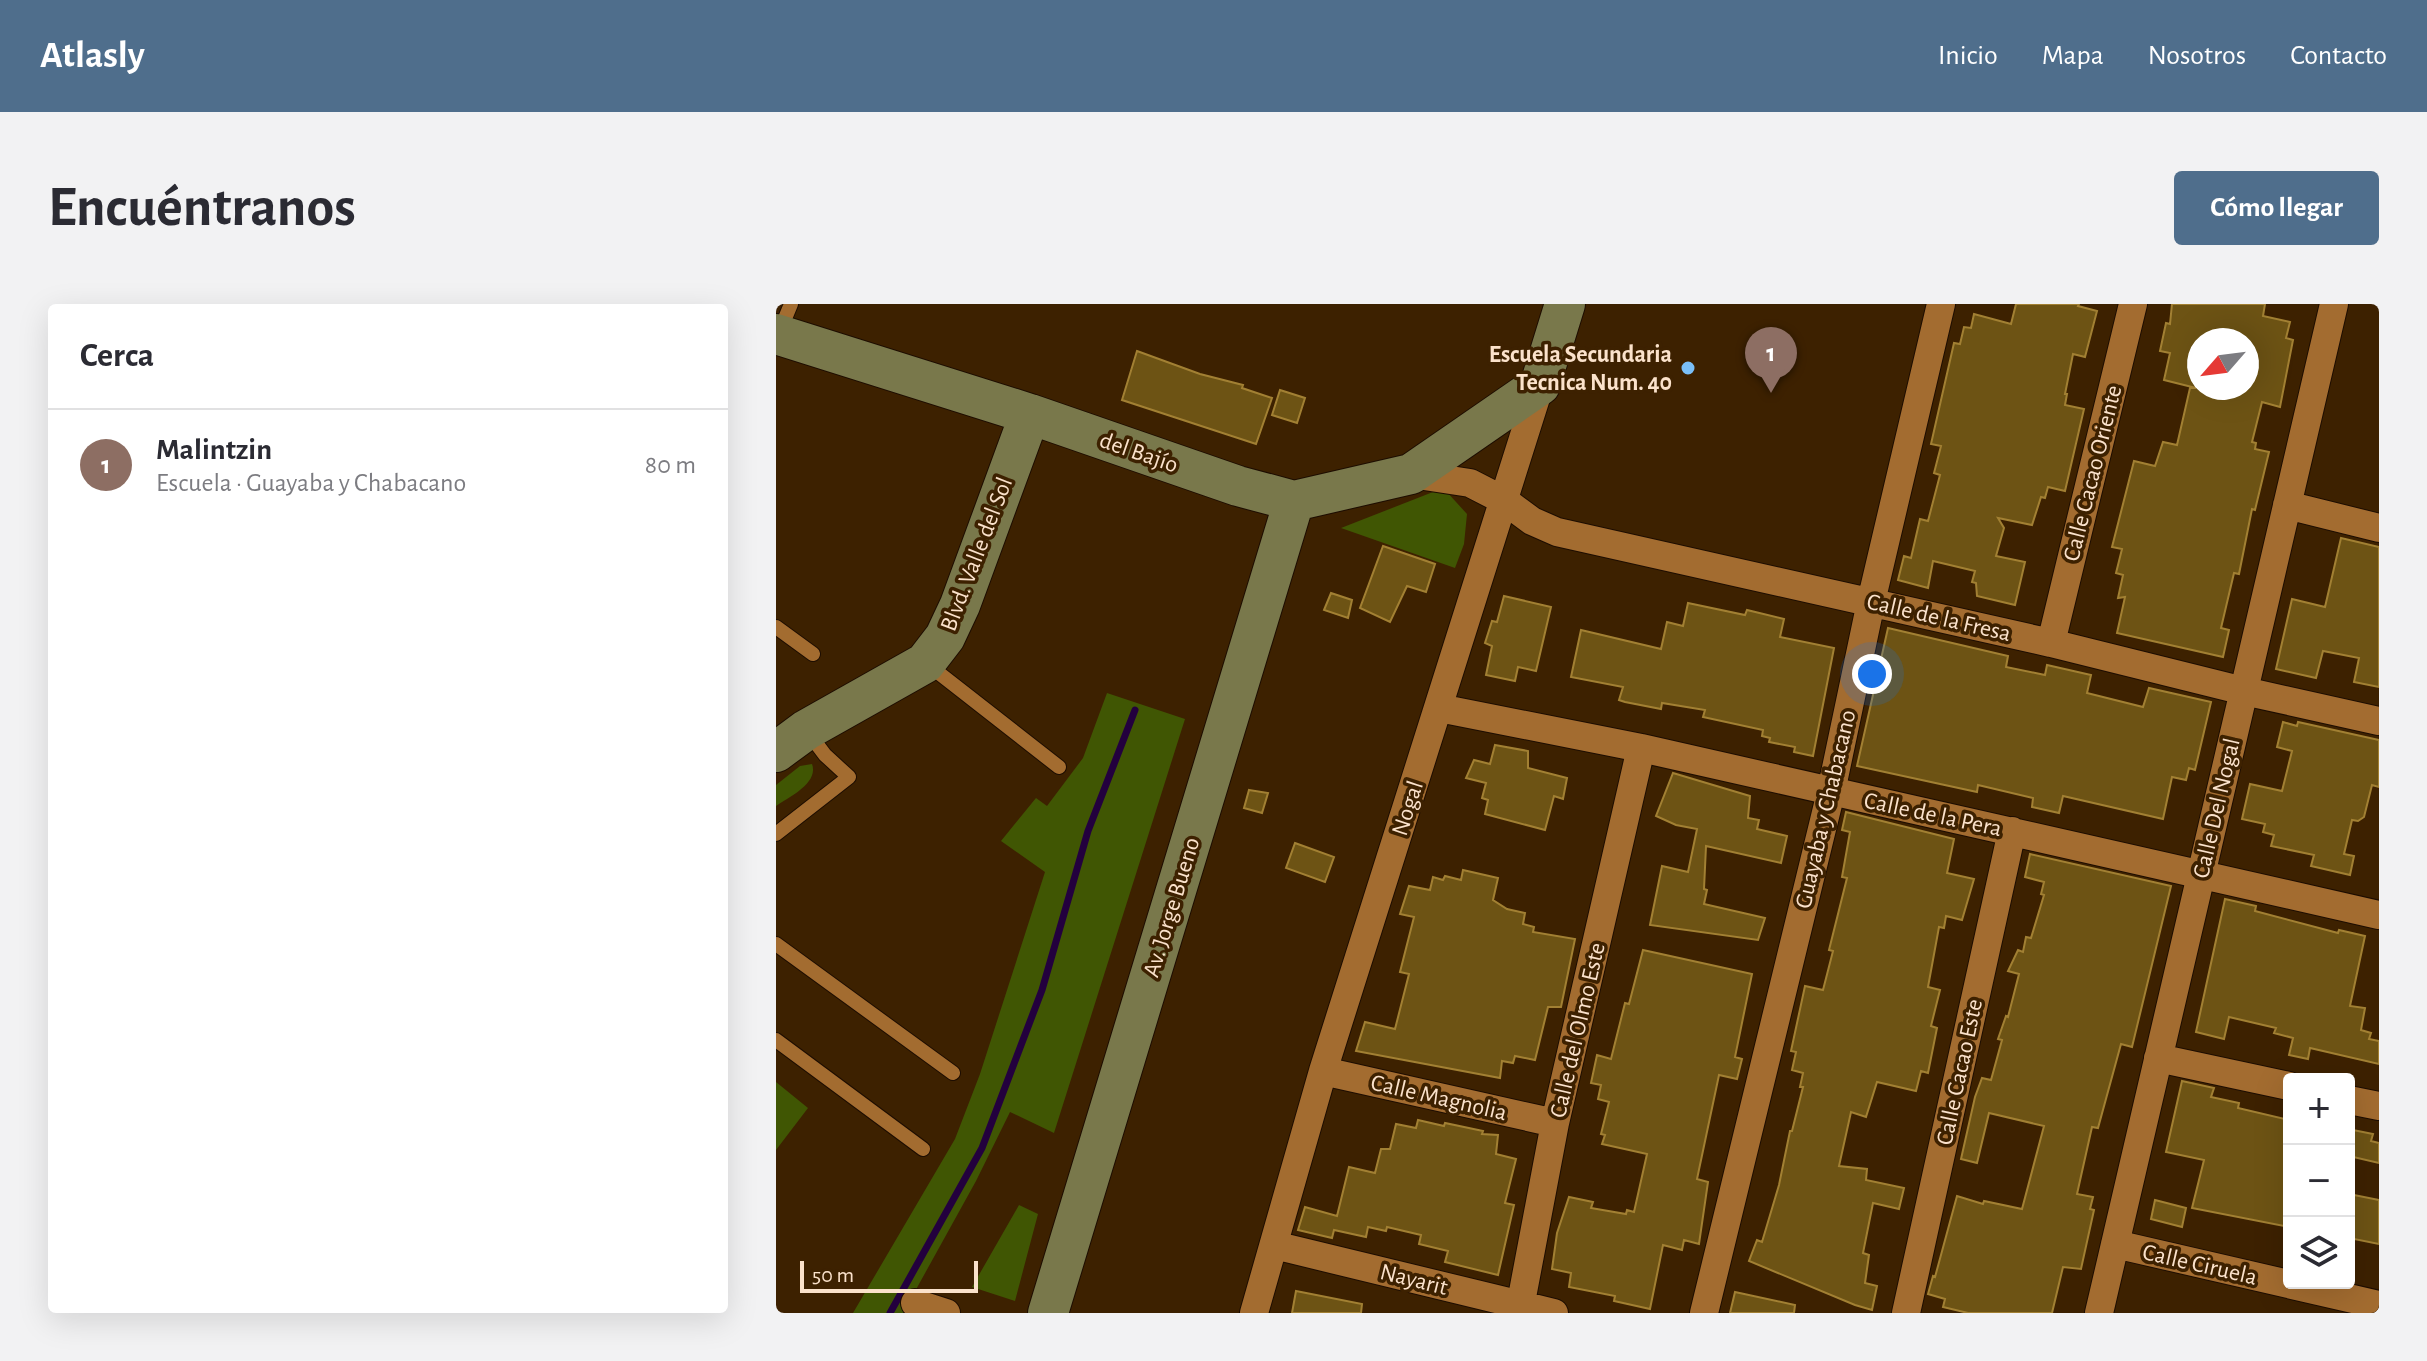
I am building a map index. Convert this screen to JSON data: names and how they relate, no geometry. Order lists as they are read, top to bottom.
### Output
{
  "streets": {
    "street": [
      "del Bajío",
      "Calle Cacao Oriente",
      "Blvd. Valle del Sol",
      "Calle de la Fresa",
      "Nogal",
      "Calle Del Nogal",
      "Guayaba y Chabacano",
      "Calle de la Pera",
      "Av. Jorge Bueno",
      "Calle del Olmo Este",
      "Calle Cacao Este",
      "Calle Magnolia",
      "Calle Ciruela",
      "Nayarit"
    ]
  },
  "crossings": [
    ["del Bajío", "Blvd. Valle del Sol"],
    ["del Bajío", "Calle de la Fresa"],
    ["del Bajío", "Nogal"],
    ["del Bajío", "Av. Jorge Bueno"],
    ["Calle Cacao Oriente", "Calle de la Fresa"],
    ["Calle de la Fresa", "Nogal"],
    ["Calle de la Fresa", "Calle Del Nogal"],
    ["Calle de la Fresa", "Guayaba y Chabacano"],
    ["Nogal", "Calle de la Pera"],
    ["Nogal", "Calle Magnolia"],
    ["Nogal", "Nayarit"],
    ["Calle Del Nogal", "Calle de la Pera"],
    ["Calle Del Nogal", "Calle Ciruela"],
    ["Guayaba y Chabacano", "Calle de la Pera"],
    ["Calle de la Pera", "Calle del Olmo Este"],
    ["Calle de la Pera", "Calle Cacao Este"],
    ["Calle del Olmo Este", "Calle Magnolia"],
    ["Calle del Olmo Este", "Nayarit"]
  ],
  "places": ["Escuela Secundaria Tecnica Num. 40"],
  "scale_bar": "50 m",
  "north": "bottom left",
  "page": {
    "header": "Atlasly",
    "nav": [
      "Inicio",
      "Mapa",
      "Nosotros",
      "Contacto"
    ],
    "buttons": "Cómo llegar",
    "title": "Encuéntranos",
    "heading": "Cerca",
    "pins": "1",
    "list": [
      {
        "mark": "1",
        "name": "Malintzin",
        "note": "Escuela · Guayaba y Chabacano",
        "value": "80 m"
      }
    ],
    "map_buttons": ["+", "−"],
    "scale": "50 m"
  }
}
